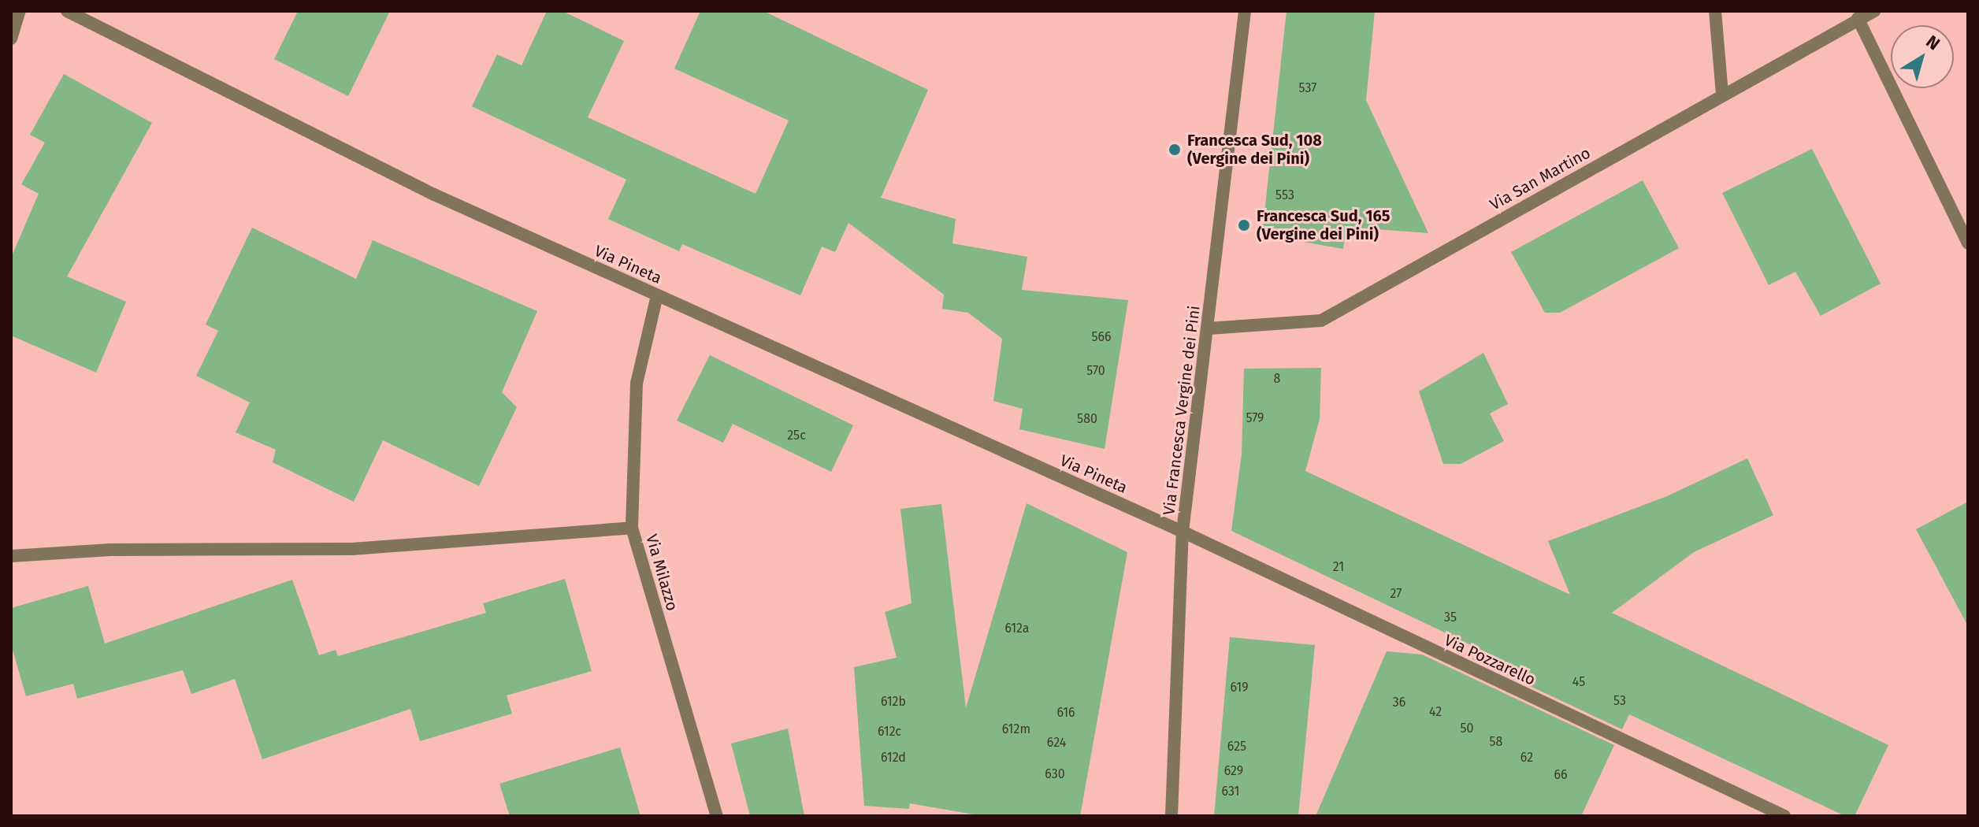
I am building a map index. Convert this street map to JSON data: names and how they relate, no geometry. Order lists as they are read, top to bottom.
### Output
{
  "streets": {
    "street": [
      "Via San Martino",
      "Via Pineta",
      "Via Francesca Vergine dei Pini",
      "Via Milazzo",
      "Via Pozzarello"
    ]
  },
  "crossings": [
    ["Via San Martino", "Via Francesca Vergine dei Pini"],
    ["Via Pineta", "Via Francesca Vergine dei Pini"],
    ["Via Pineta", "Via Milazzo"],
    ["Via Pineta", "Via Pozzarello"],
    ["Via Francesca Vergine dei Pini", "Via Pozzarello"]
  ],
  "places": ["Francesca Sud, 108 (Vergine dei Pini)", "Francesca Sud, 165 (Vergine dei Pini)"],
  "house_numbers": [
    "537",
    "553",
    "566",
    "570",
    "8",
    "579",
    "580",
    "25c",
    "21",
    "27",
    "35",
    "612a",
    "45",
    "619",
    "53",
    "612b",
    "36",
    "42",
    "616",
    "50",
    "612m",
    "612c",
    "58",
    "624",
    "625",
    "612d",
    "62",
    "629",
    "630",
    "66",
    "631"
  ],
  "north": "top right"
}
